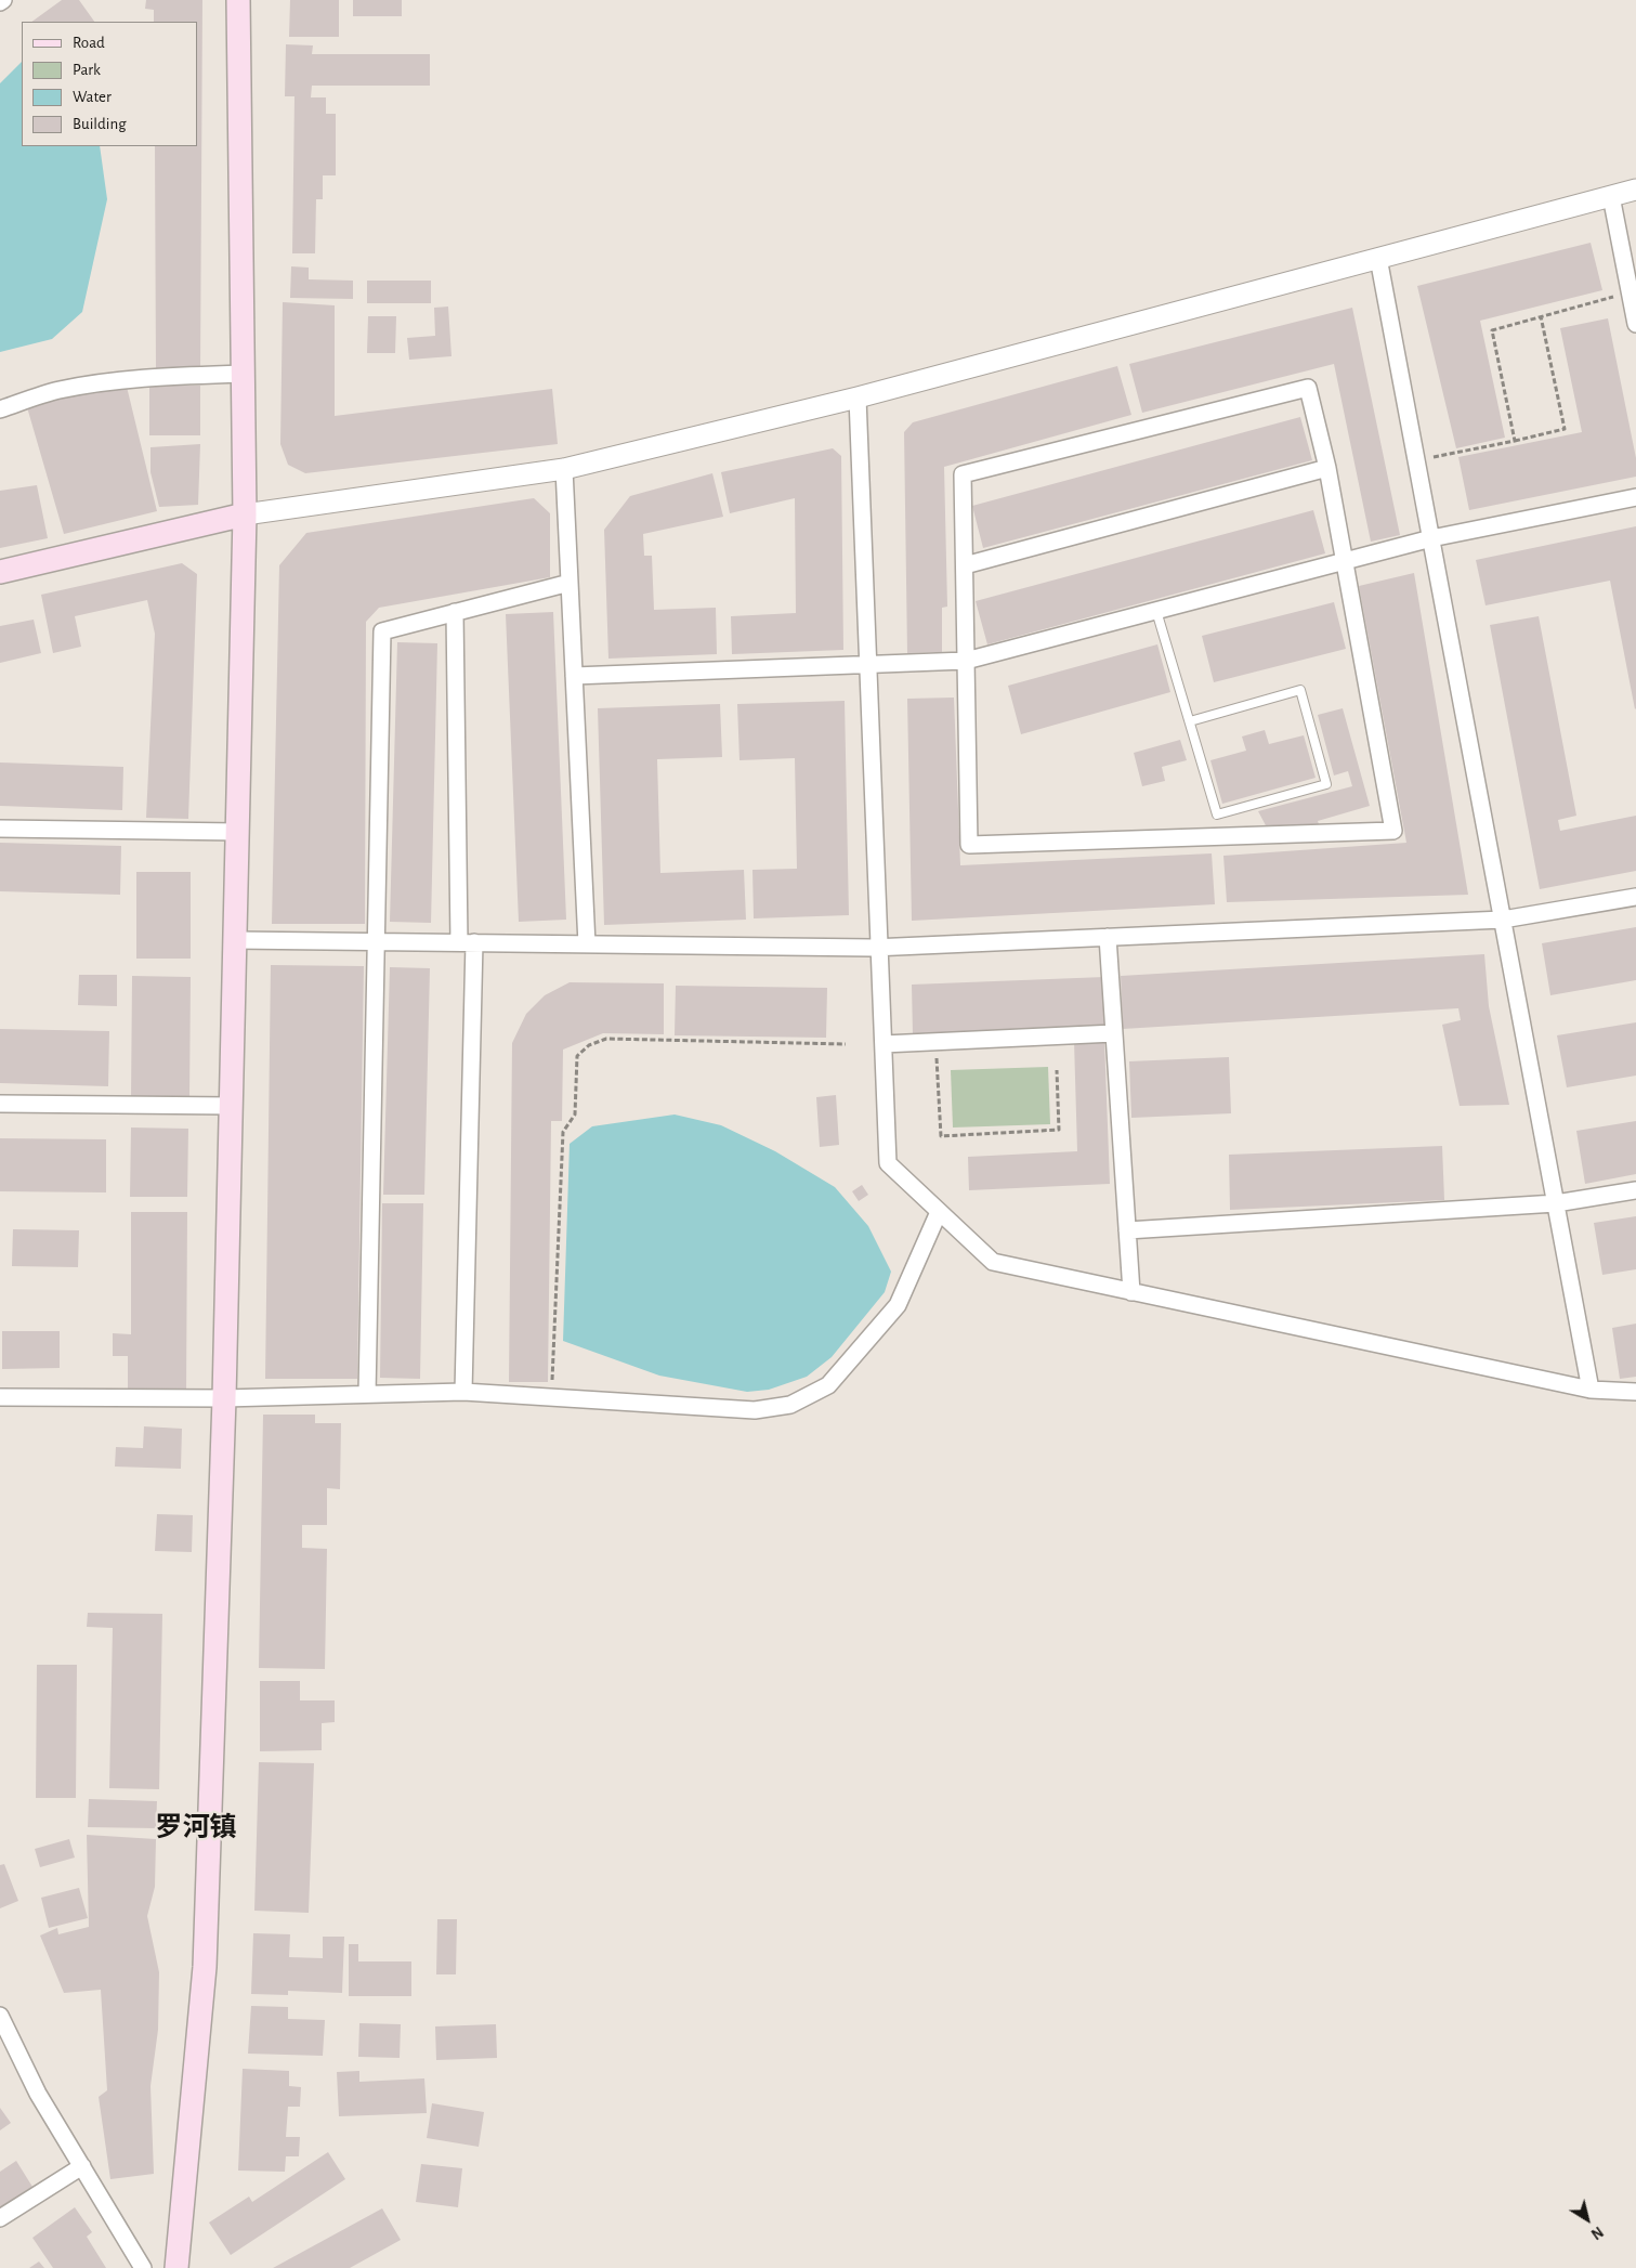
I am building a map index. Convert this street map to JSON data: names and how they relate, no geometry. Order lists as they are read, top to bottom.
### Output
{
  "districts": ["罗河镇"],
  "legend": [
    "Road",
    "Park",
    "Water",
    "Building"
  ],
  "north": "bottom right"
}
